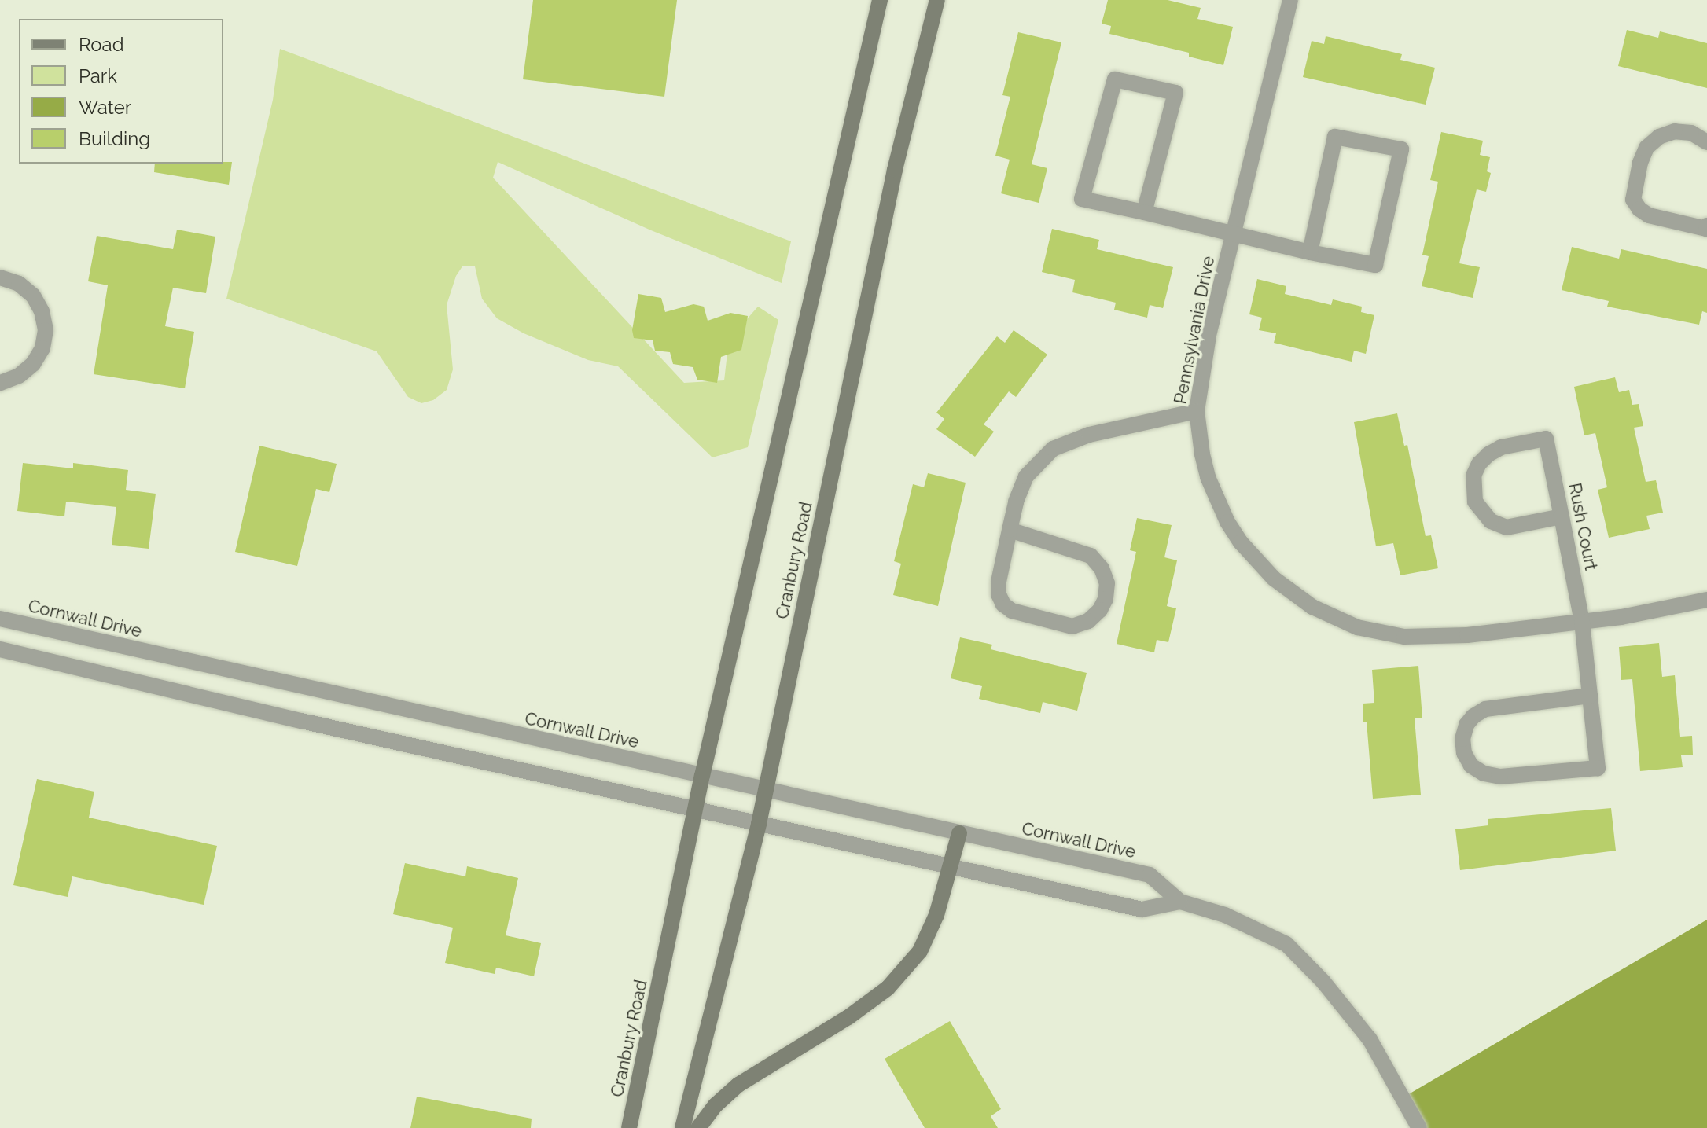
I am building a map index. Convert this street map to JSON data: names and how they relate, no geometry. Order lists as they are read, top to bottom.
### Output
{
  "streets": {
    "main road": ["Cranbury Road"],
    "street": ["Pennsylvania Drive", "Rush Court", "Cornwall Drive"]
  },
  "crossings": [
    ["Pennsylvania Drive", "Rush Court"],
    ["Cranbury Road", "Cornwall Drive"]
  ],
  "legend": [
    "Road",
    "Park",
    "Water",
    "Building"
  ]
}
